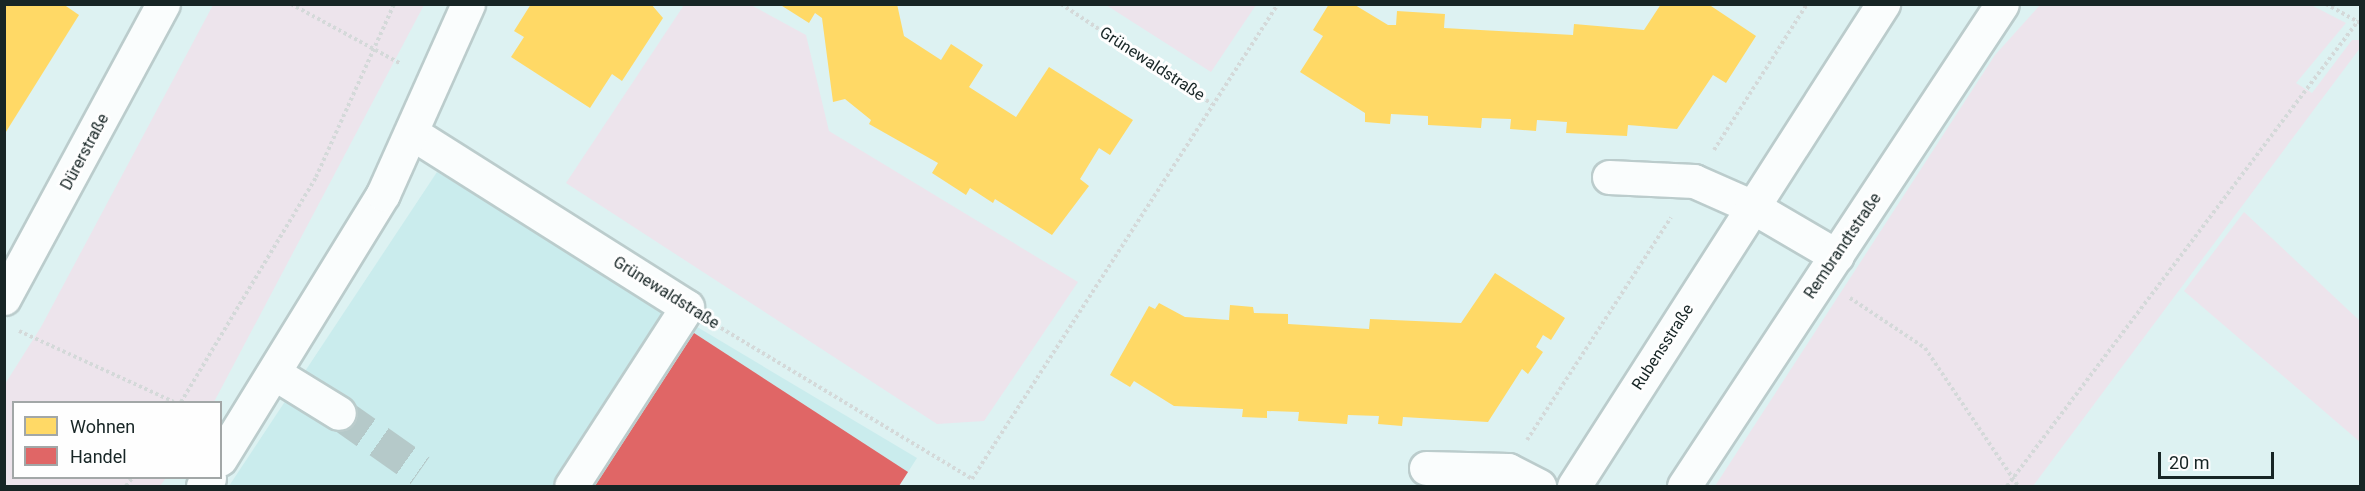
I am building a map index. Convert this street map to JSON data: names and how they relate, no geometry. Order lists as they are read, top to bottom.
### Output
{
  "streets": {
    "street": [
      "Grünewaldstraße",
      "Dürerstraße",
      "Rembrandtstraße",
      "Rubensstraße"
    ]
  },
  "legend": ["Wohnen", "Handel"],
  "scale_bar": "20 m"
}
